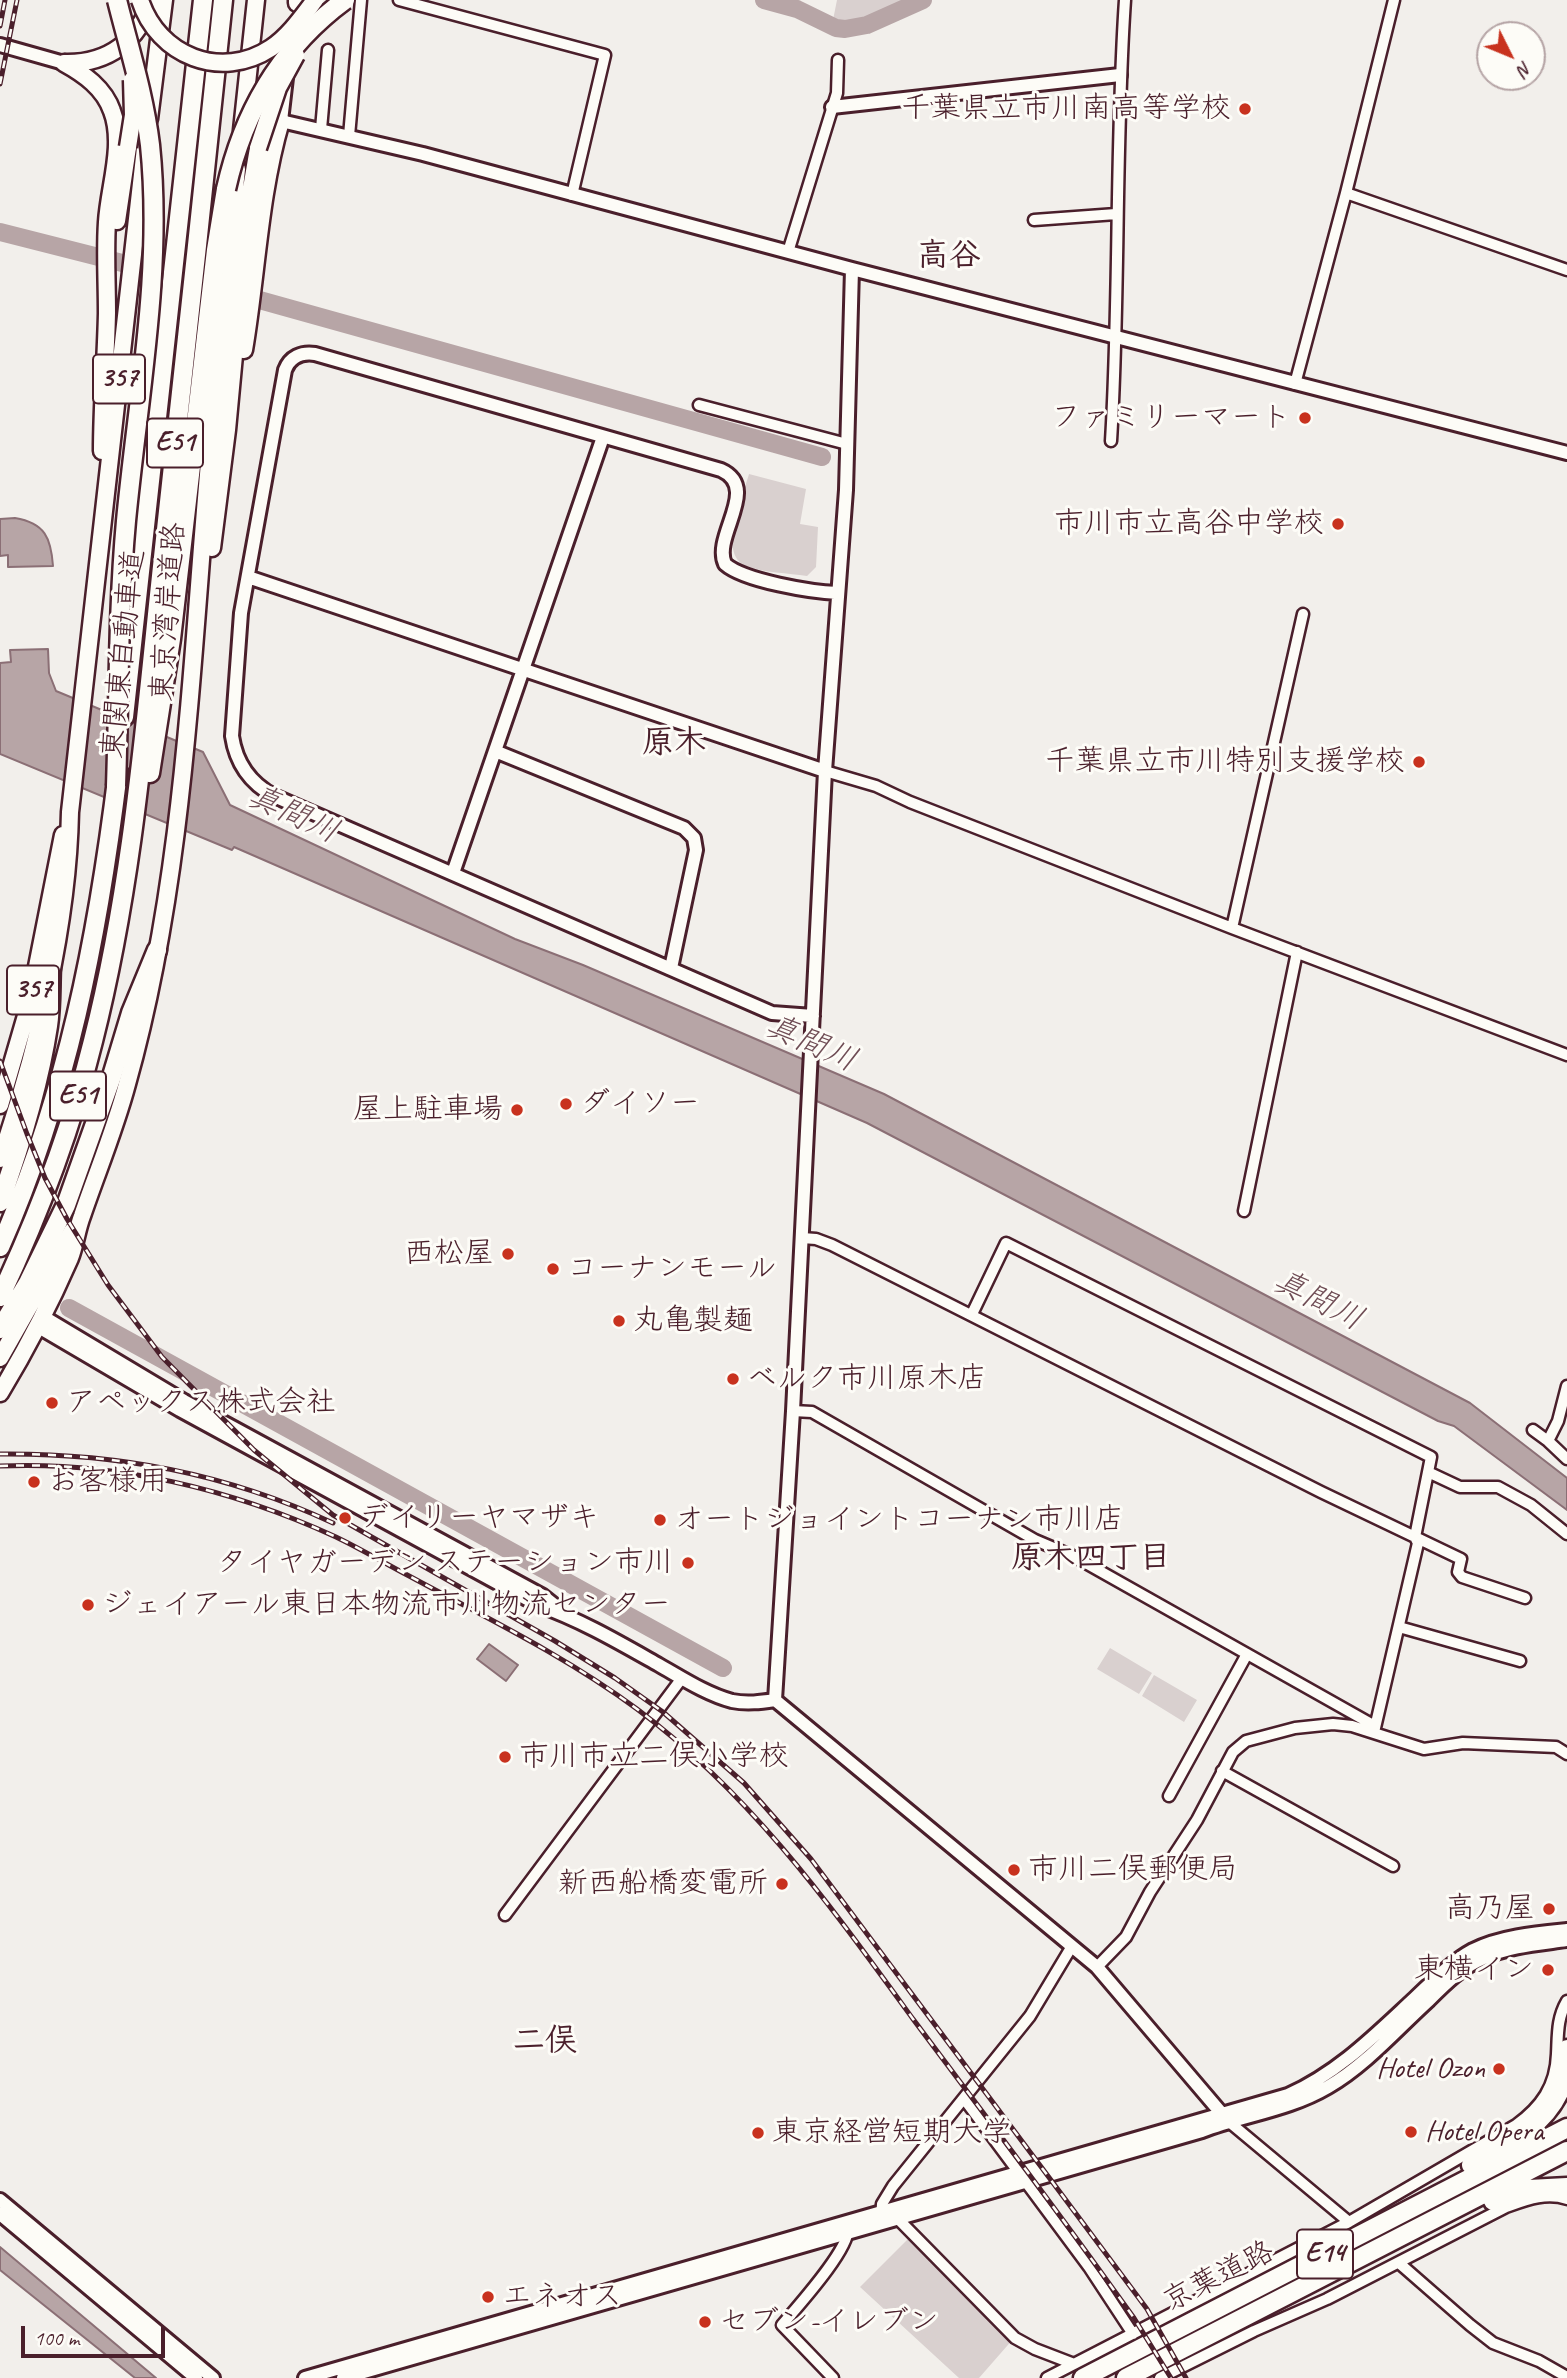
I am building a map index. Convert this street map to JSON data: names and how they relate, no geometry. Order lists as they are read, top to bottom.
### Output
{
  "streets": {
    "highway": [
      "357",
      "E51",
      "東京湾岸道路",
      "東関東自動車道",
      "E14",
      "京葉道路"
    ]
  },
  "districts": [
    "高谷",
    "原木",
    "原木四丁目",
    "二俣"
  ],
  "water": ["真間川"],
  "places": [
    "千葉県立市川南高等学校",
    "ファミリーマート",
    "市川市立高谷中学校",
    "千葉県立市川特別支援学校",
    "ダイソー",
    "屋上駐車場",
    "西松屋",
    "コーナンモール",
    "丸亀製麺",
    "ベルク市川原木店",
    "アペックス株式会社",
    "お客様用",
    "デイリーヤマザキ",
    "オートジョイントコーナン市川店",
    "タイヤガーデン ステーション市川",
    "ジェイアール東日本物流市川物流センター",
    "市川市立二俣小学校",
    "市川二俣郵便局",
    "新西船橋変電所",
    "高乃屋",
    "東横イン",
    "Hotel Ozon",
    "Hotel Opera",
    "東京経営短期大学",
    "エネオス",
    "セブン-イレブン"
  ],
  "scale_bar": "100 m",
  "north": "bottom right"
}
